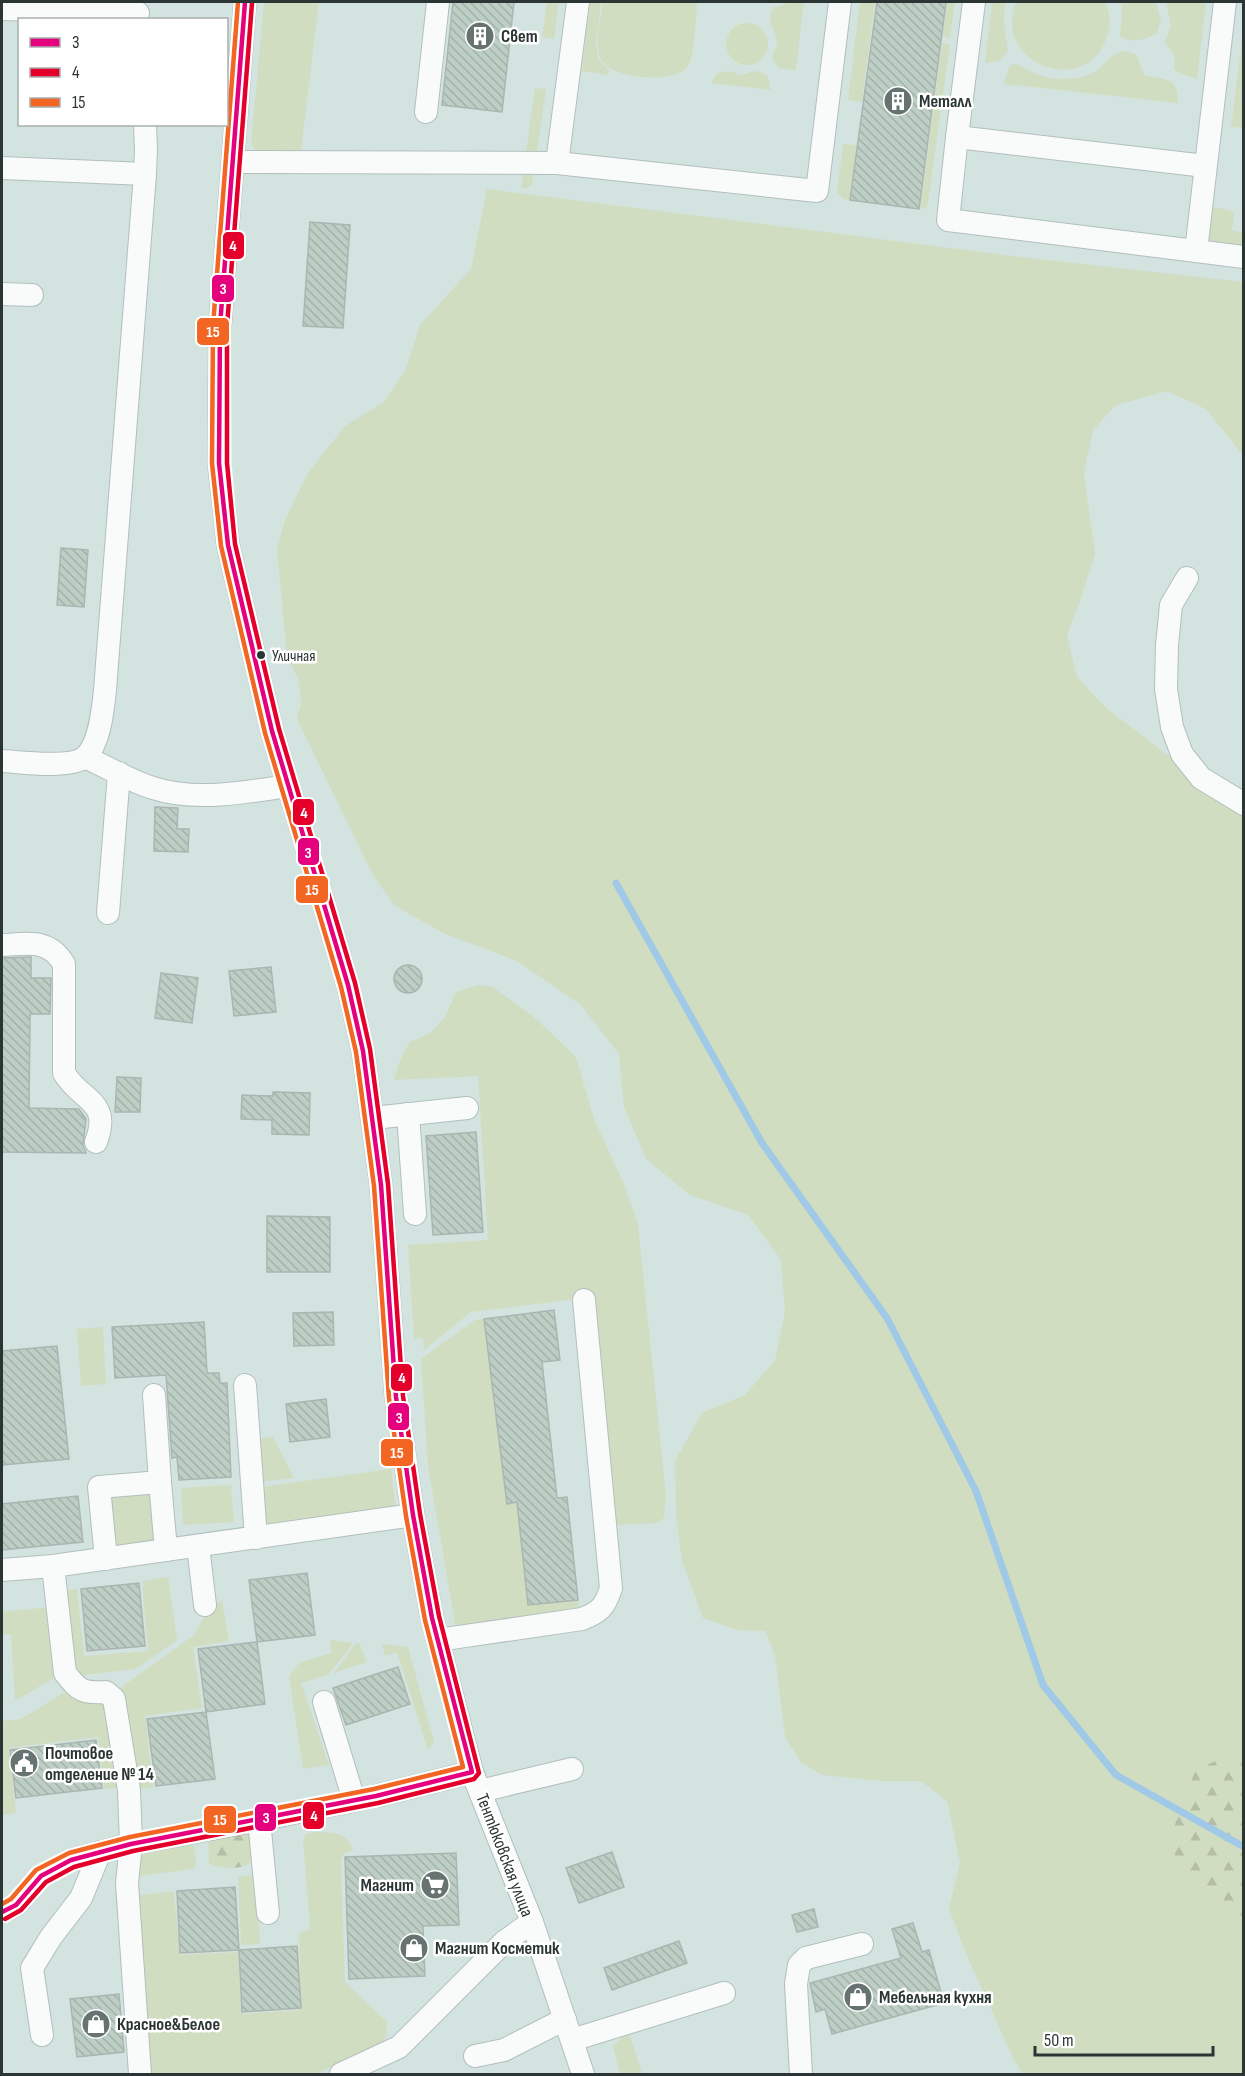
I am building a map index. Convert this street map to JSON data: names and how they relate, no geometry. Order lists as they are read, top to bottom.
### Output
{
  "streets": {
    "street": ["Тентюковская улица"]
  },
  "places": {
    "building": ["Свет", "Металл"],
    "other": ["Уличная"],
    "public building": ["Почтовое отделение № 14"],
    "supermarket": ["Магнит"],
    "shop": ["Магнит Косметик", "Мебельная кухня", "Красное&Белое"]
  },
  "lines": ["transit line 3", "transit line 15", "transit line 4"],
  "legend": ["3", "4", "15"],
  "scale_bar": "50 m"
}
